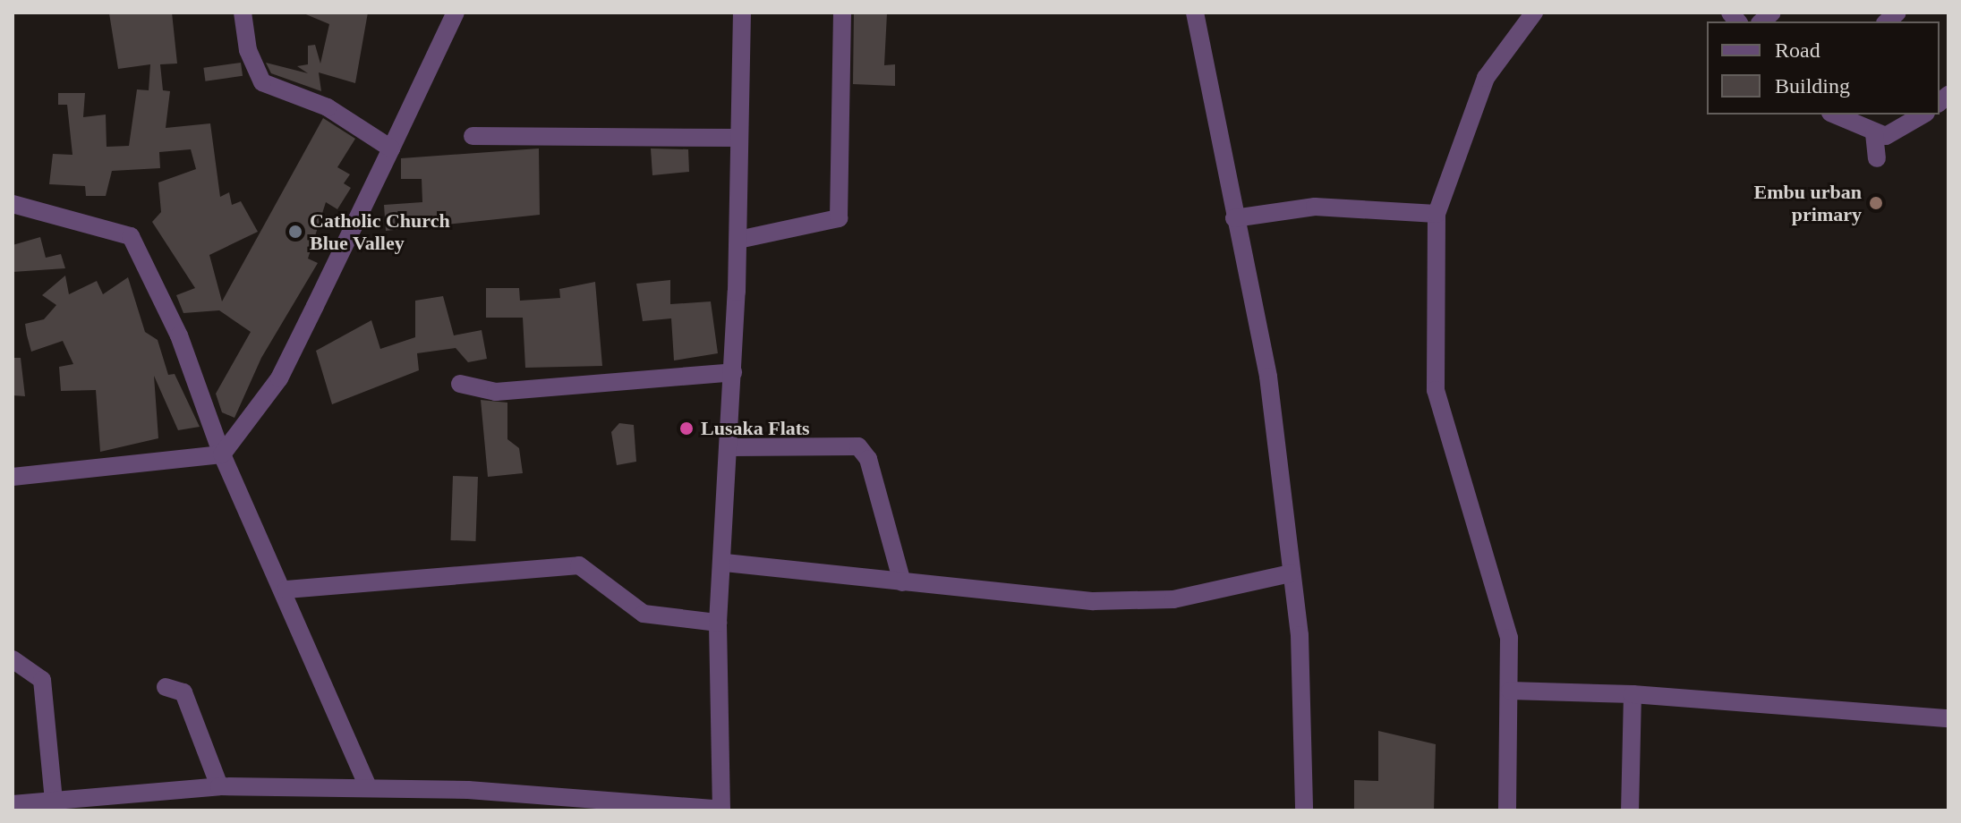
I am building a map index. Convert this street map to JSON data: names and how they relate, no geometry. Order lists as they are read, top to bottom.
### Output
{
  "places": ["Embu urban primary", "Catholic Church Blue Valley", "Lusaka Flats"],
  "legend": ["Road", "Building"]
}
